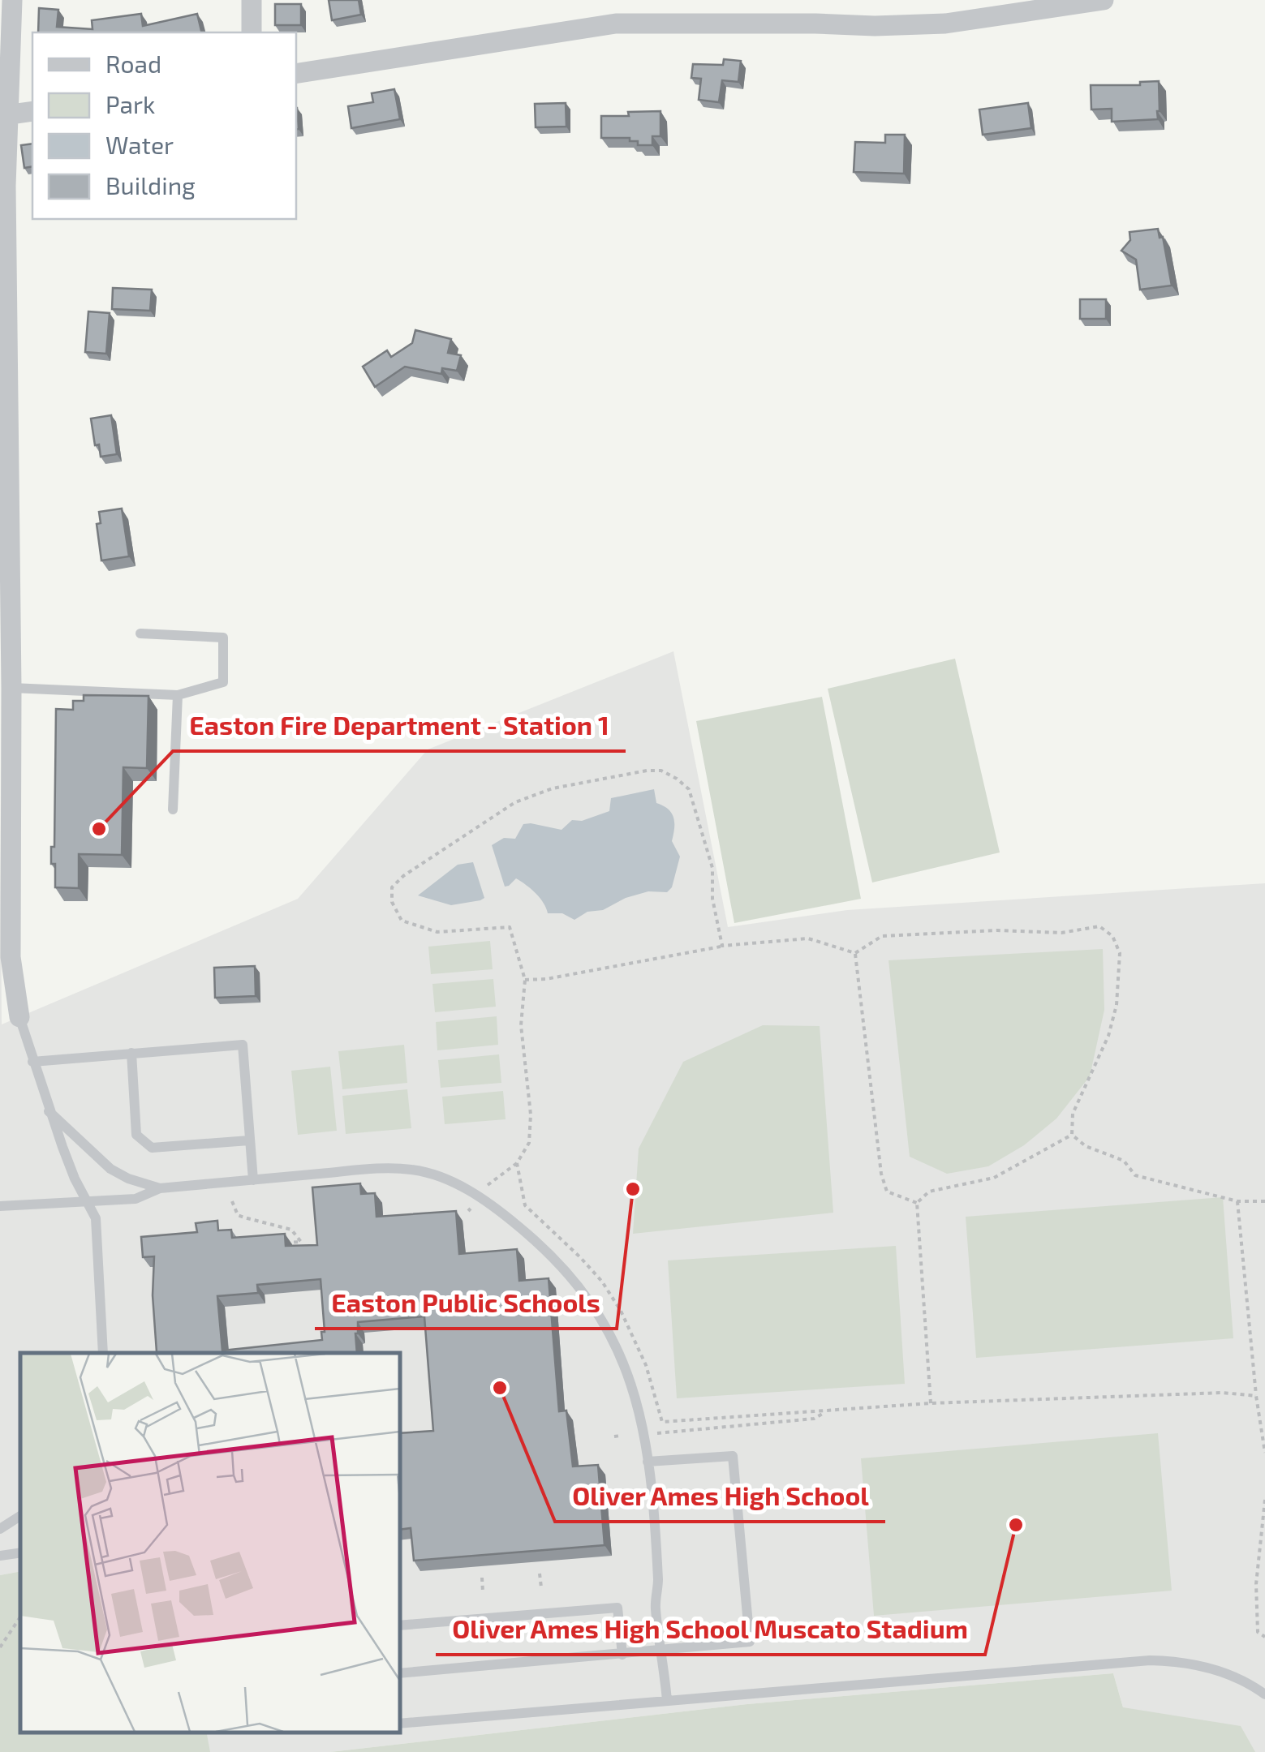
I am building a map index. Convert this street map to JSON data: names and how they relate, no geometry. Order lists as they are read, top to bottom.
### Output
{
  "places": [
    "Easton Fire Department - Station 1",
    "Easton Public Schools",
    "Oliver Ames High School",
    "Oliver Ames High School Muscato Stadium"
  ],
  "legend": [
    "Road",
    "Park",
    "Water",
    "Building"
  ]
}
